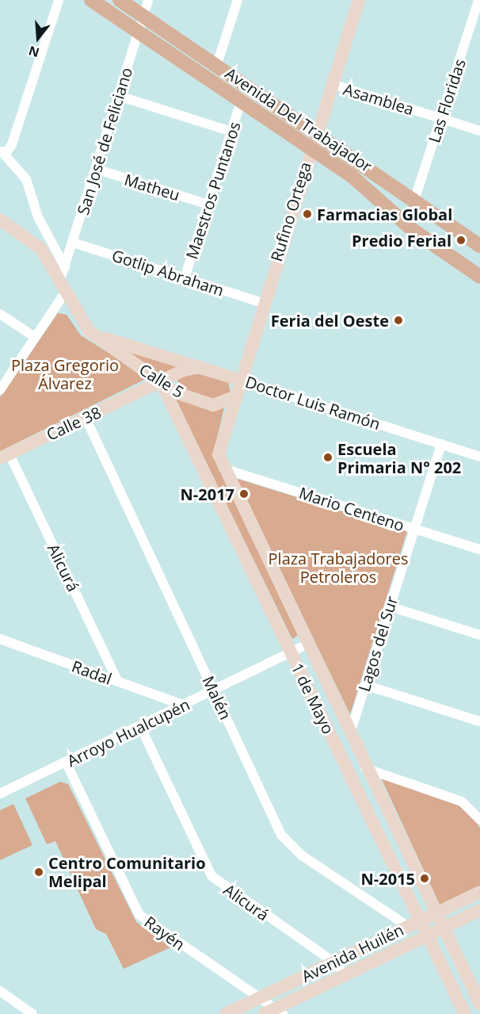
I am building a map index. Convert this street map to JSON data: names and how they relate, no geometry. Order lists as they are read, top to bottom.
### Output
{
  "streets": {
    "main road": [
      "Avenida Del Trabajador",
      "Rufino Ortega",
      "Calle 5",
      "Doctor Luis Ramón",
      "Calle 38",
      "1 de Mayo",
      "Avenida Huilén"
    ],
    "street": [
      "Asamblea",
      "Las Floridas",
      "San José de Feliciano",
      "Matheu",
      "Maestros Puntanos",
      "Gotlip Abraham",
      "Mario Centeno",
      "Alicurá",
      "Lagos del Sur",
      "Radal",
      "Malén",
      "Arroyo Hualcupén",
      "Rayén"
    ]
  },
  "crossings": [
    ["Asamblea", "Las Floridas"],
    ["Asamblea", "Rufino Ortega"],
    ["Las Floridas", "Avenida Del Trabajador"],
    ["Avenida Del Trabajador", "San José de Feliciano"],
    ["Avenida Del Trabajador", "Maestros Puntanos"],
    ["Avenida Del Trabajador", "Rufino Ortega"],
    ["San José de Feliciano", "Matheu"],
    ["San José de Feliciano", "Gotlip Abraham"],
    ["San José de Feliciano", "Calle 5"],
    ["Matheu", "Maestros Puntanos"],
    ["Maestros Puntanos", "Gotlip Abraham"],
    ["Rufino Ortega", "Gotlip Abraham"],
    ["Rufino Ortega", "Calle 5"],
    ["Rufino Ortega", "Doctor Luis Ramón"],
    ["Rufino Ortega", "1 de Mayo"],
    ["Calle 5", "Doctor Luis Ramón"],
    ["Calle 5", "Calle 38"],
    ["Calle 5", "1 de Mayo"],
    ["Doctor Luis Ramón", "Calle 38"],
    ["Doctor Luis Ramón", "Lagos del Sur"],
    ["Calle 38", "Alicurá"],
    ["Calle 38", "Malén"],
    ["Calle 38", "1 de Mayo"],
    ["Mario Centeno", "Lagos del Sur"],
    ["Mario Centeno", "1 de Mayo"],
    ["Alicurá", "Radal"],
    ["Alicurá", "Arroyo Hualcupén"],
    ["Alicurá", "Avenida Huilén"],
    ["Lagos del Sur", "1 de Mayo"],
    ["Radal", "Arroyo Hualcupén"],
    ["Malén", "1 de Mayo"],
    ["Malén", "Arroyo Hualcupén"],
    ["Malén", "Avenida Huilén"],
    ["1 de Mayo", "Arroyo Hualcupén"],
    ["1 de Mayo", "Avenida Huilén"],
    ["Arroyo Hualcupén", "Rayén"],
    ["Rayén", "Avenida Huilén"]
  ],
  "parks": ["Plaza Gregorio Álvarez", "Plaza Trabajadores Petroleros"],
  "places": [
    "Farmacias Global",
    "Predio Ferial",
    "Feria del Oeste",
    "Escuela Primaria N° 202",
    "N-2017",
    "Centro Comunitario Melipal",
    "N-2015"
  ],
  "north": "bottom"
}
